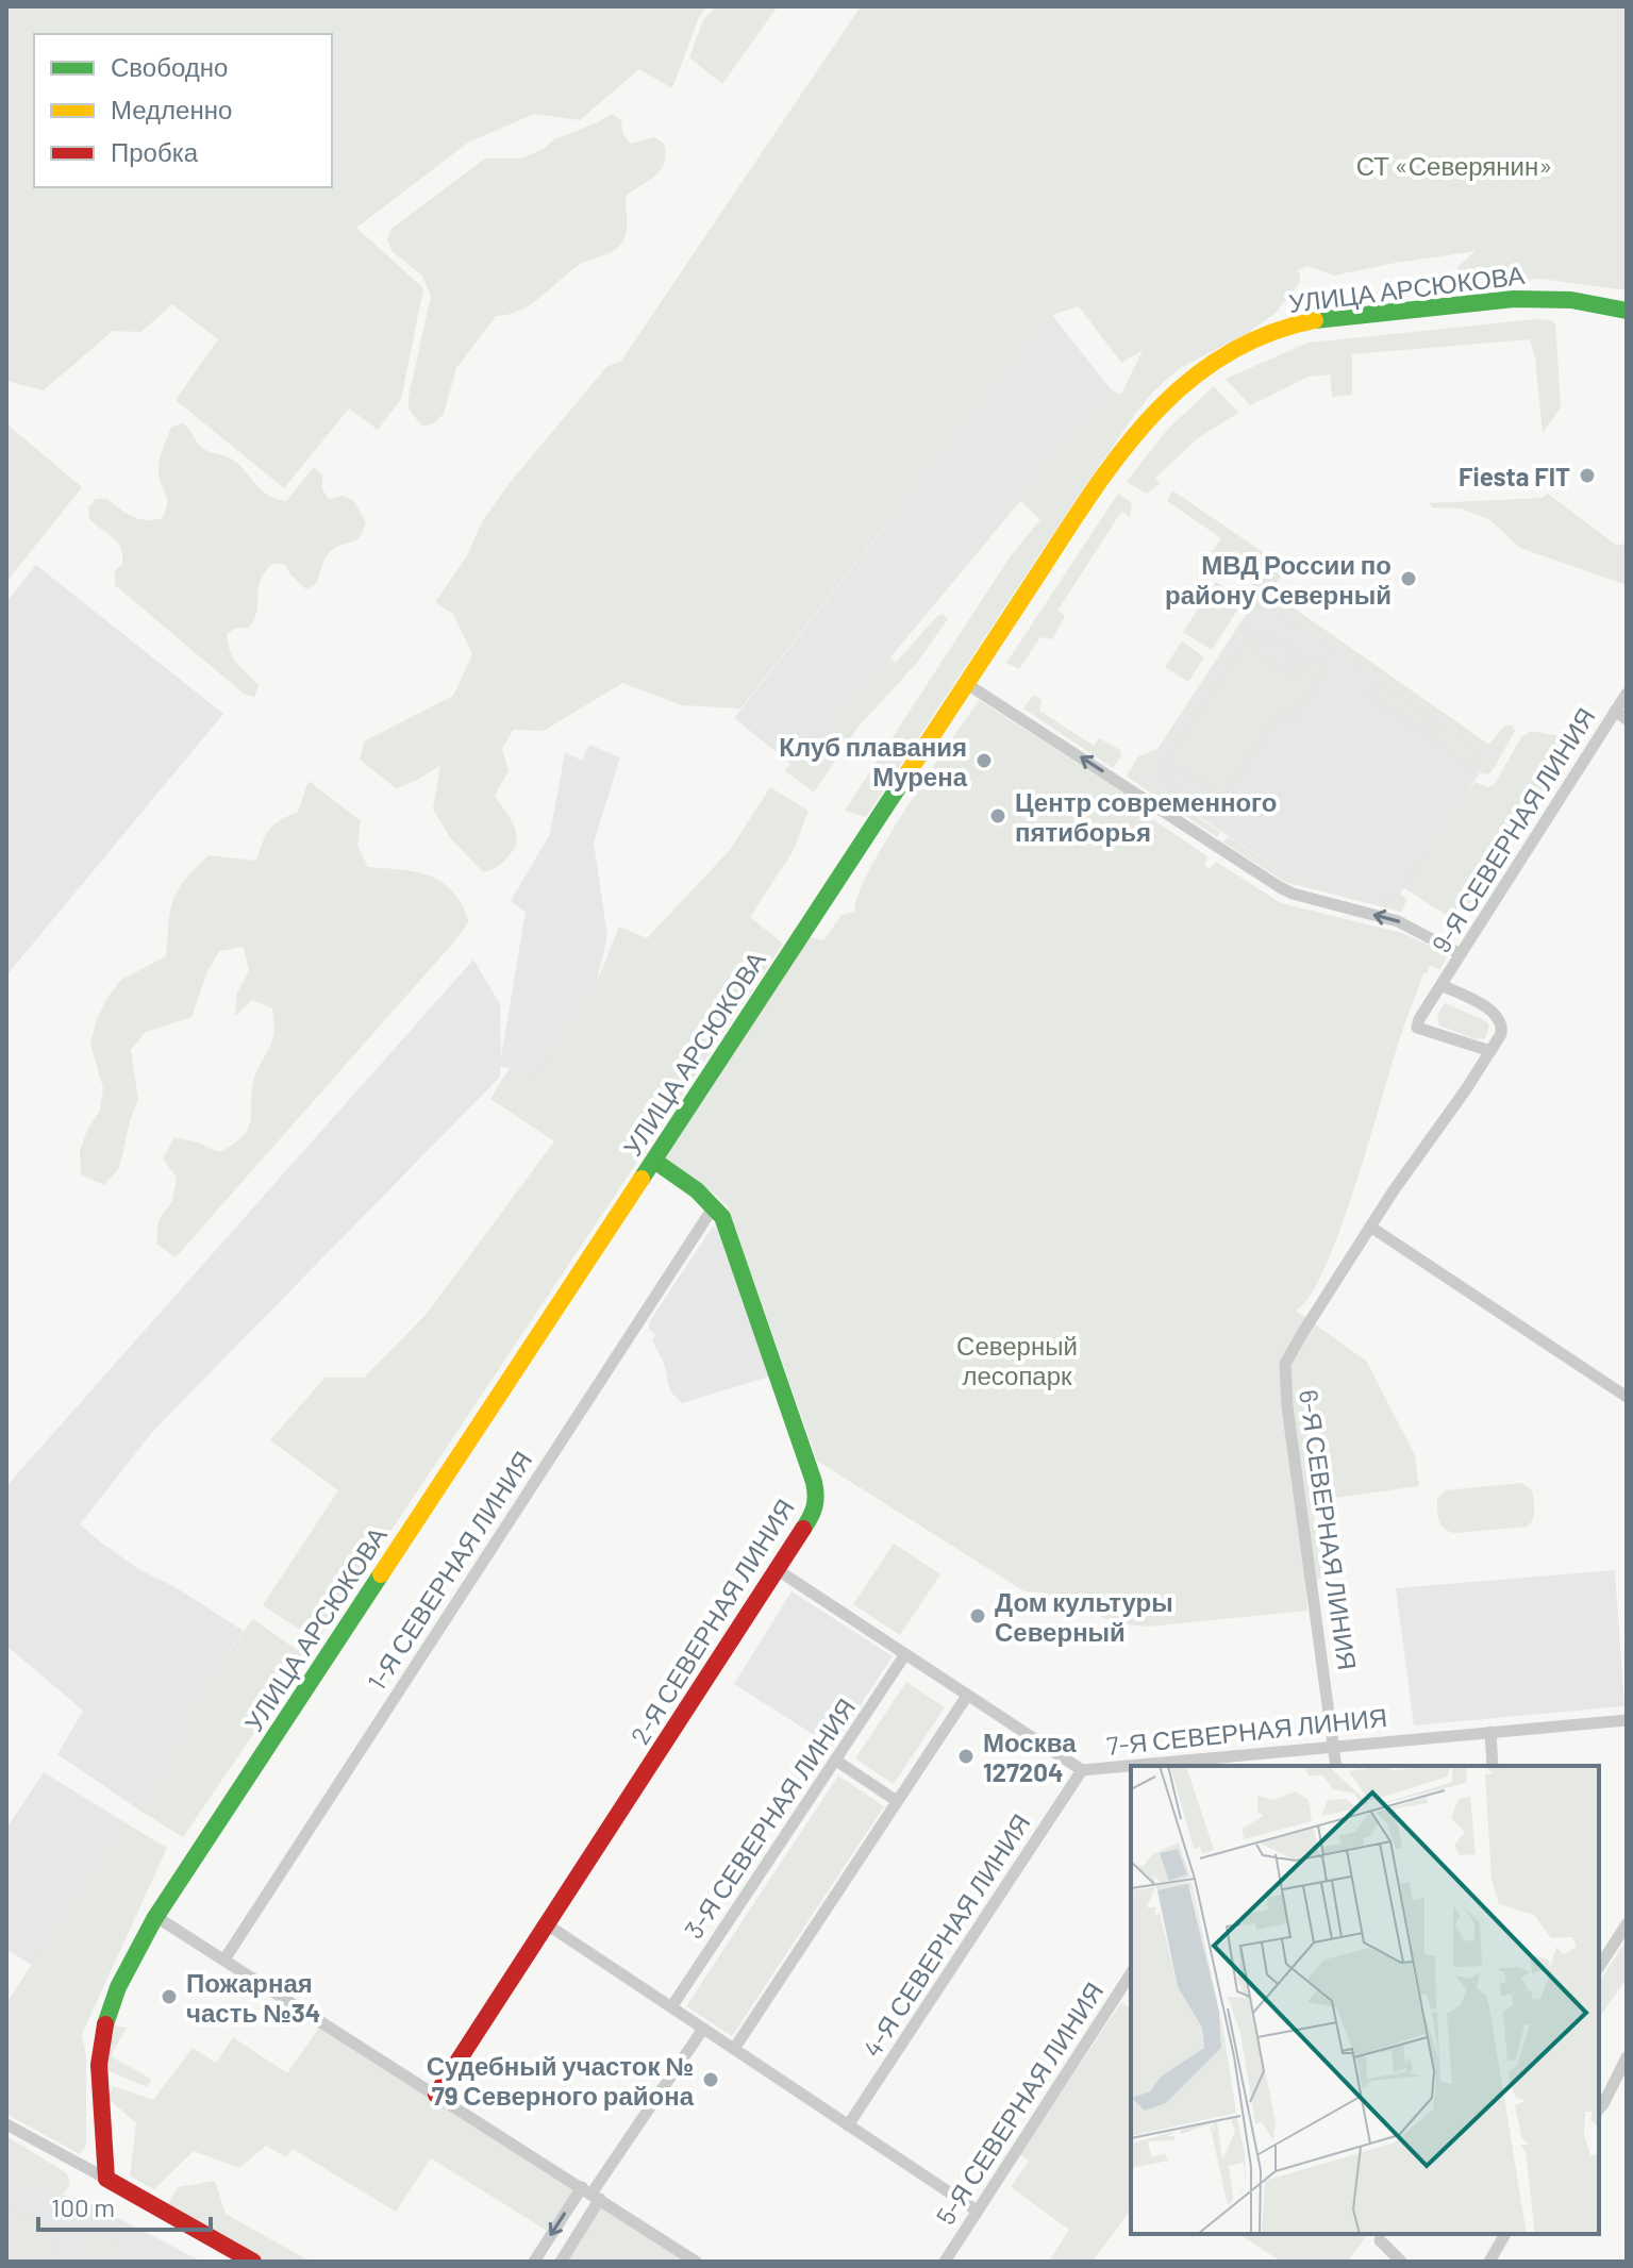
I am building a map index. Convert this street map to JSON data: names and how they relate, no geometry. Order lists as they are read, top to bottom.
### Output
{
  "streets": {
    "street": [
      "УЛИЦА АРСЮКОВА",
      "9-Я СЕВЕРНАЯ ЛИНИЯ",
      "6-Я СЕВЕРНАЯ ЛИНИЯ",
      "1-Я СЕВЕРНАЯ ЛИНИЯ",
      "2-Я СЕВЕРНАЯ ЛИНИЯ",
      "7-Я СЕВЕРНАЯ ЛИНИЯ",
      "3-Я СЕВЕРНАЯ ЛИНИЯ",
      "4-Я СЕВЕРНАЯ ЛИНИЯ",
      "5-Я СЕВЕРНАЯ ЛИНИЯ"
    ]
  },
  "crossings": [
    ["УЛИЦА АРСЮКОВА", "2-Я СЕВЕРНАЯ ЛИНИЯ"],
    ["9-Я СЕВЕРНАЯ ЛИНИЯ", "6-Я СЕВЕРНАЯ ЛИНИЯ"],
    ["6-Я СЕВЕРНАЯ ЛИНИЯ", "7-Я СЕВЕРНАЯ ЛИНИЯ"],
    ["1-Я СЕВЕРНАЯ ЛИНИЯ", "2-Я СЕВЕРНАЯ ЛИНИЯ"],
    ["2-Я СЕВЕРНАЯ ЛИНИЯ", "7-Я СЕВЕРНАЯ ЛИНИЯ"],
    ["7-Я СЕВЕРНАЯ ЛИНИЯ", "3-Я СЕВЕРНАЯ ЛИНИЯ"],
    ["7-Я СЕВЕРНАЯ ЛИНИЯ", "4-Я СЕВЕРНАЯ ЛИНИЯ"]
  ],
  "parks": ["СТ «Северянин»", "Северный лесопарк"],
  "places": [
    "Fiesta FIT",
    "МВД России по району Северный",
    "Клуб плавания Мурена",
    "Центр современного пятиборья",
    "Дом культуры Северный",
    "Москва 127204",
    "Пожарная часть №34",
    "Судебный участок № 79 Северного района"
  ],
  "legend": ["Свободно", "Медленно", "Пробка"],
  "scale_bar": "100 m"
}
